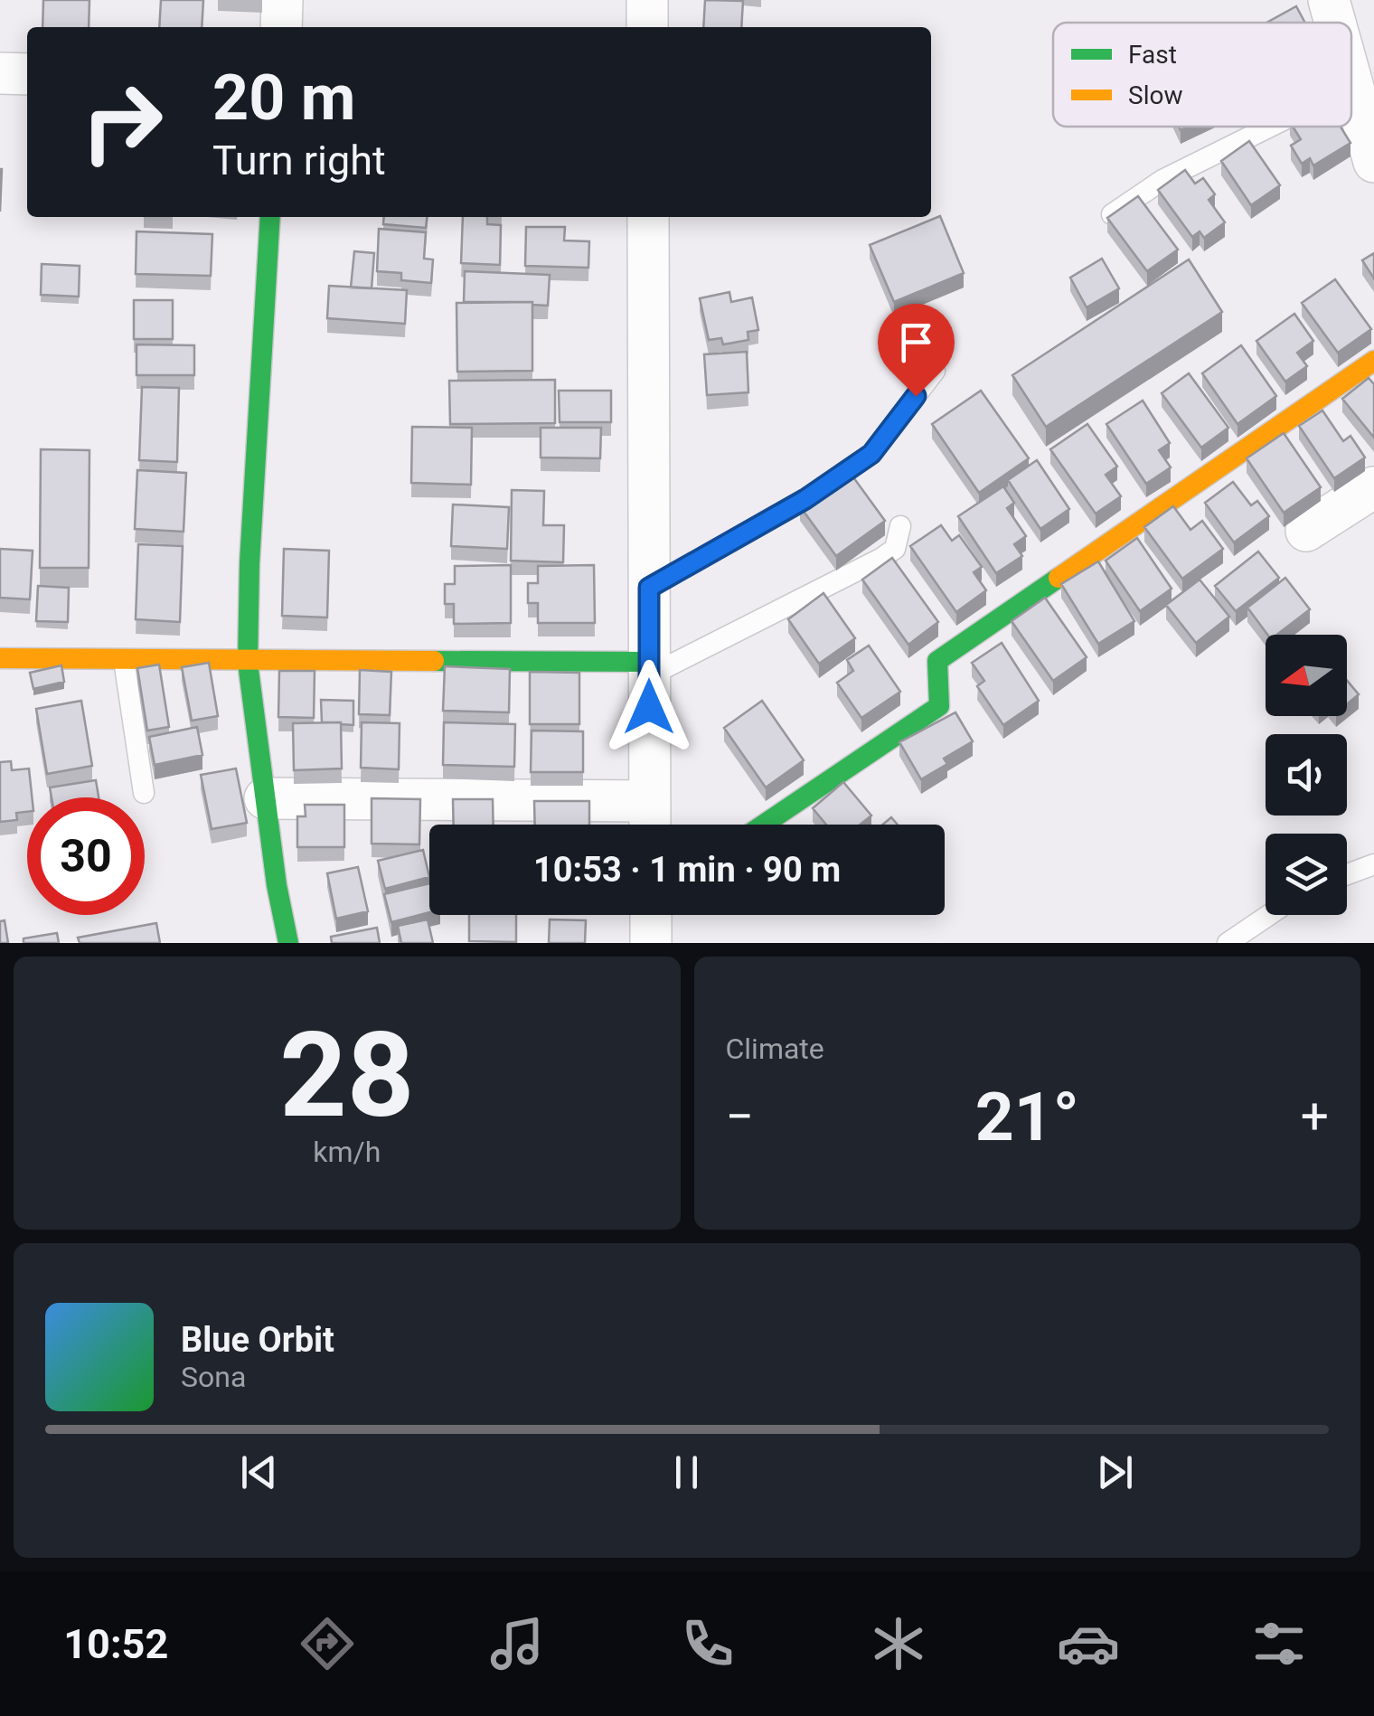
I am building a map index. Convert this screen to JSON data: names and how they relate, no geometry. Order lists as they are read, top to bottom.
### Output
{
  "legend": ["Fast", "Slow"],
  "north": "left",
  "page": {
    "turn": ["20 m", "Turn right"],
    "limit": "30",
    "trip": "10:53 · 1 min · 90 m",
    "tile": [
      ["28", "km/h"],
      "Climate"
    ],
    "heat": ["−", "21°", "+"],
    "song": ["Blue Orbit", "Sona"],
    "tabs": "10:52"
  }
}
